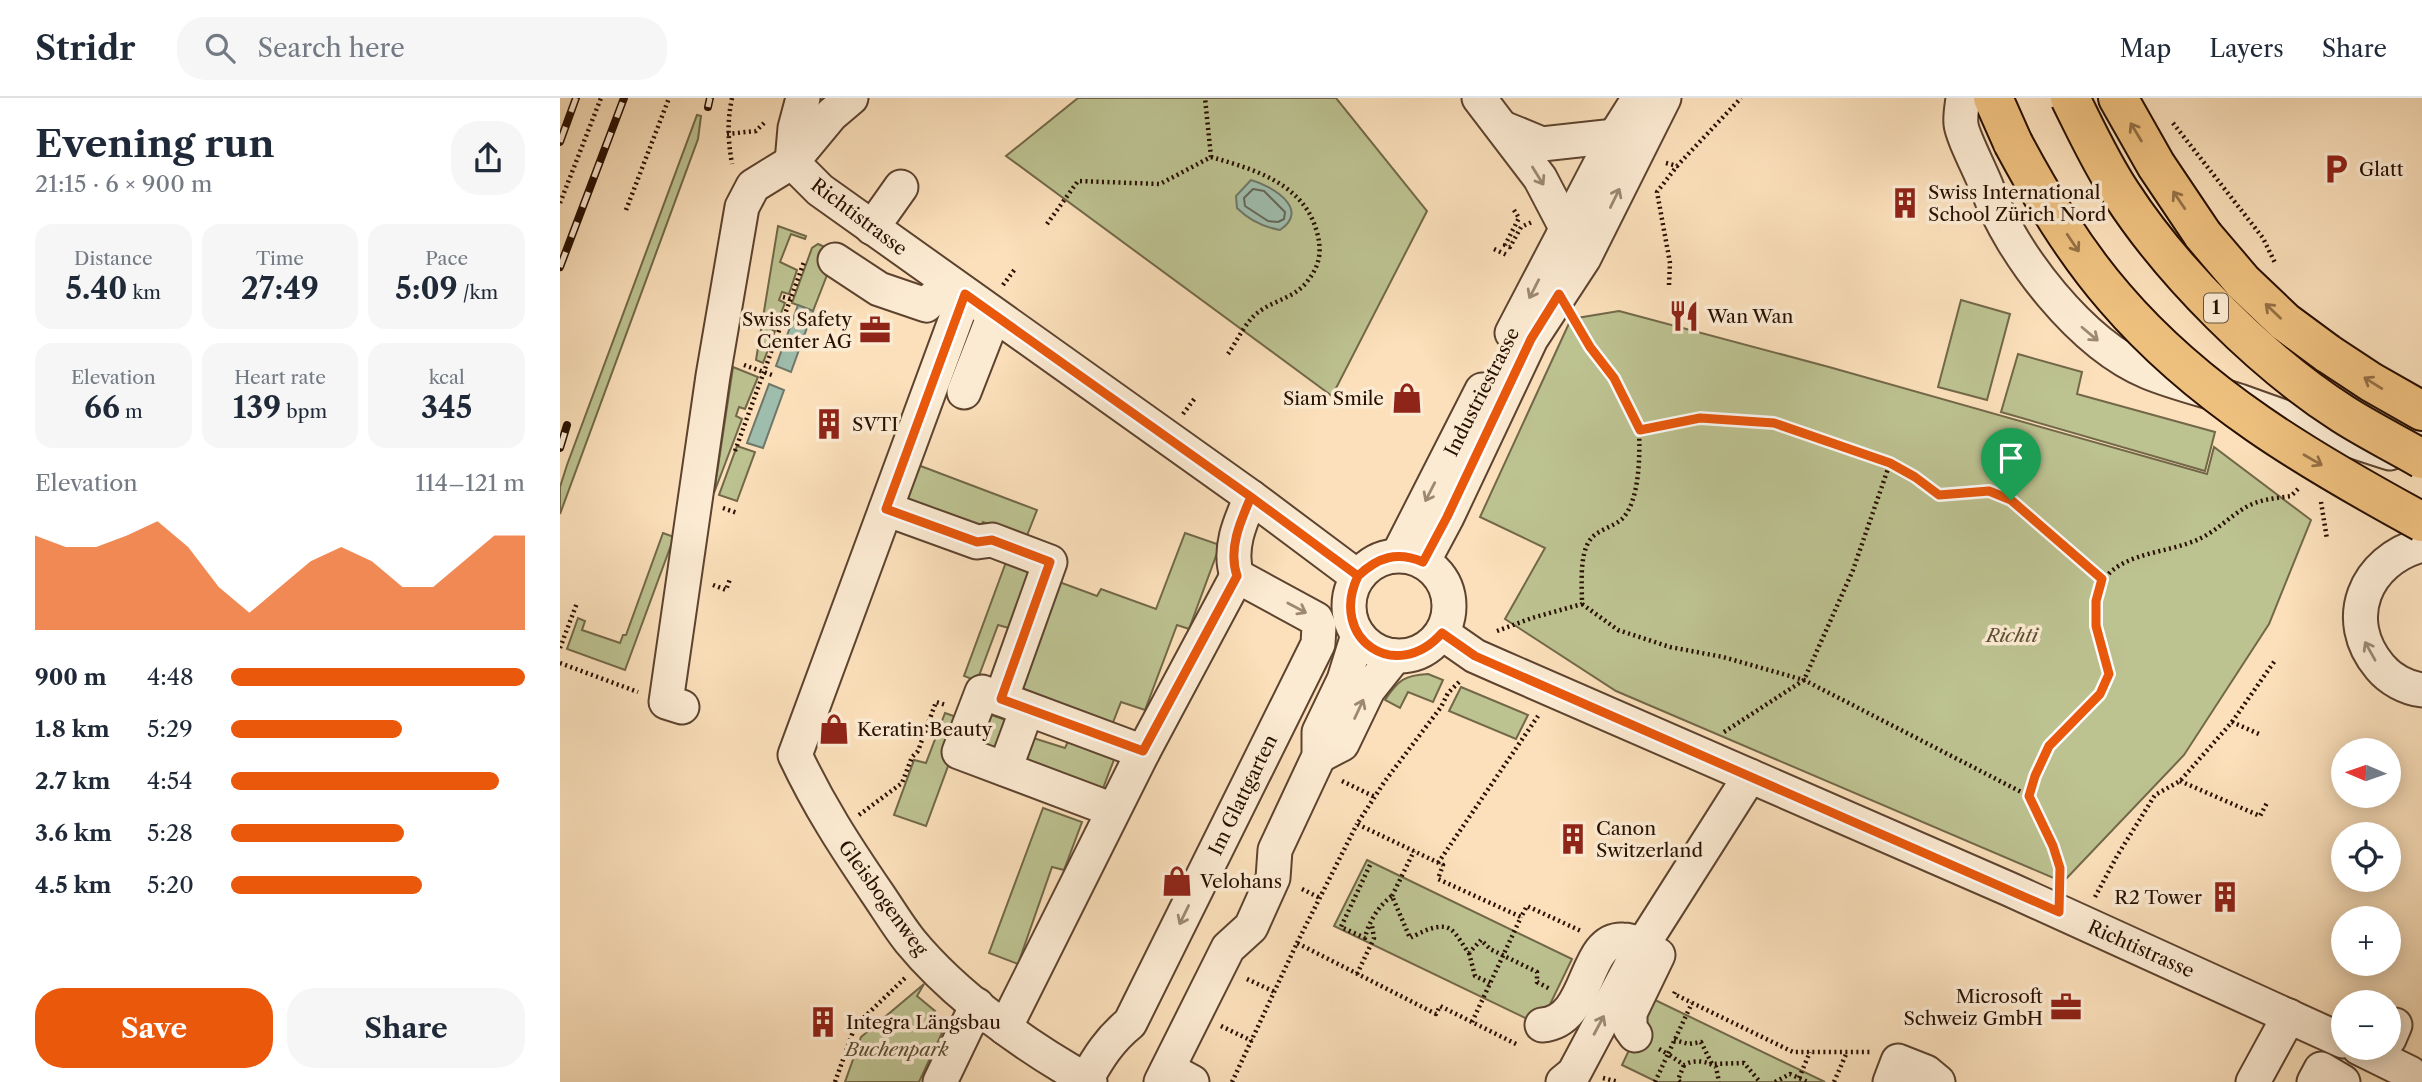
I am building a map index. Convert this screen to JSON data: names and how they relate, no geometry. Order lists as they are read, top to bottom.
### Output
{
  "streets": {
    "main road": ["1"],
    "street": [
      "Richtistrasse",
      "Industriestrasse",
      "Im Glattgarten",
      "Gleisbogenweg"
    ]
  },
  "crossings": [
    ["Richtistrasse", "Industriestrasse"],
    ["Im Glattgarten", "Gleisbogenweg"]
  ],
  "parks": ["Richti", "Buchenpark"],
  "places": {
    "parking": ["Glatt"],
    "building": [
      "Swiss International School Zürich Nord",
      "SVTI",
      "Canon Switzerland",
      "R2 Tower",
      "Integra Längsbau"
    ],
    "restaurant": ["Wan Wan"],
    "office": ["Swiss Safety Center AG", "Microsoft Schweiz GmbH"],
    "shop": ["Siam Smile", "Keratin Beauty", "Velohans"]
  },
  "north": "left",
  "page": {
    "header": "Stridr",
    "search": "Search here",
    "nav": ["Map", "Layers", "Share"],
    "heading": ["Evening run", "21:15 · 6 × 900 m"],
    "stats": [
      ["Distance", "5.40 km"],
      ["Time", "27:49"],
      ["Pace", "5:09 /km"],
      ["Elevation", "66 m"],
      ["Heart rate", "139 bpm"],
      ["kcal", "345"]
    ],
    "chart": ["Elevation", "114–121 m"],
    "list": [
      {
        "name": "900 m",
        "note": "4:48"
      },
      {
        "name": "1.8 km",
        "note": "5:29"
      },
      {
        "name": "2.7 km",
        "note": "4:54"
      },
      {
        "name": "3.6 km",
        "note": "5:28"
      },
      {
        "name": "4.5 km",
        "note": "5:20"
      }
    ],
    "map_buttons": ["+", "−"],
    "buttons": ["Save", "Share"]
  }
}
